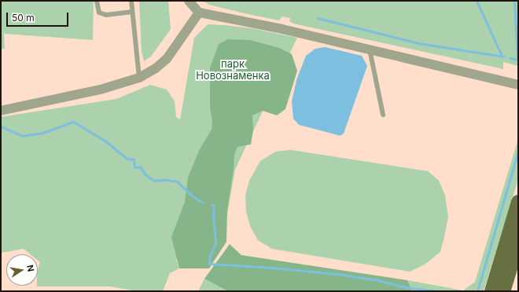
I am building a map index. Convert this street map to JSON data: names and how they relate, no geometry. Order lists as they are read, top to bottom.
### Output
{
  "parks": ["парк Новознаменка"],
  "scale_bar": "50 m",
  "north": "right"
}
